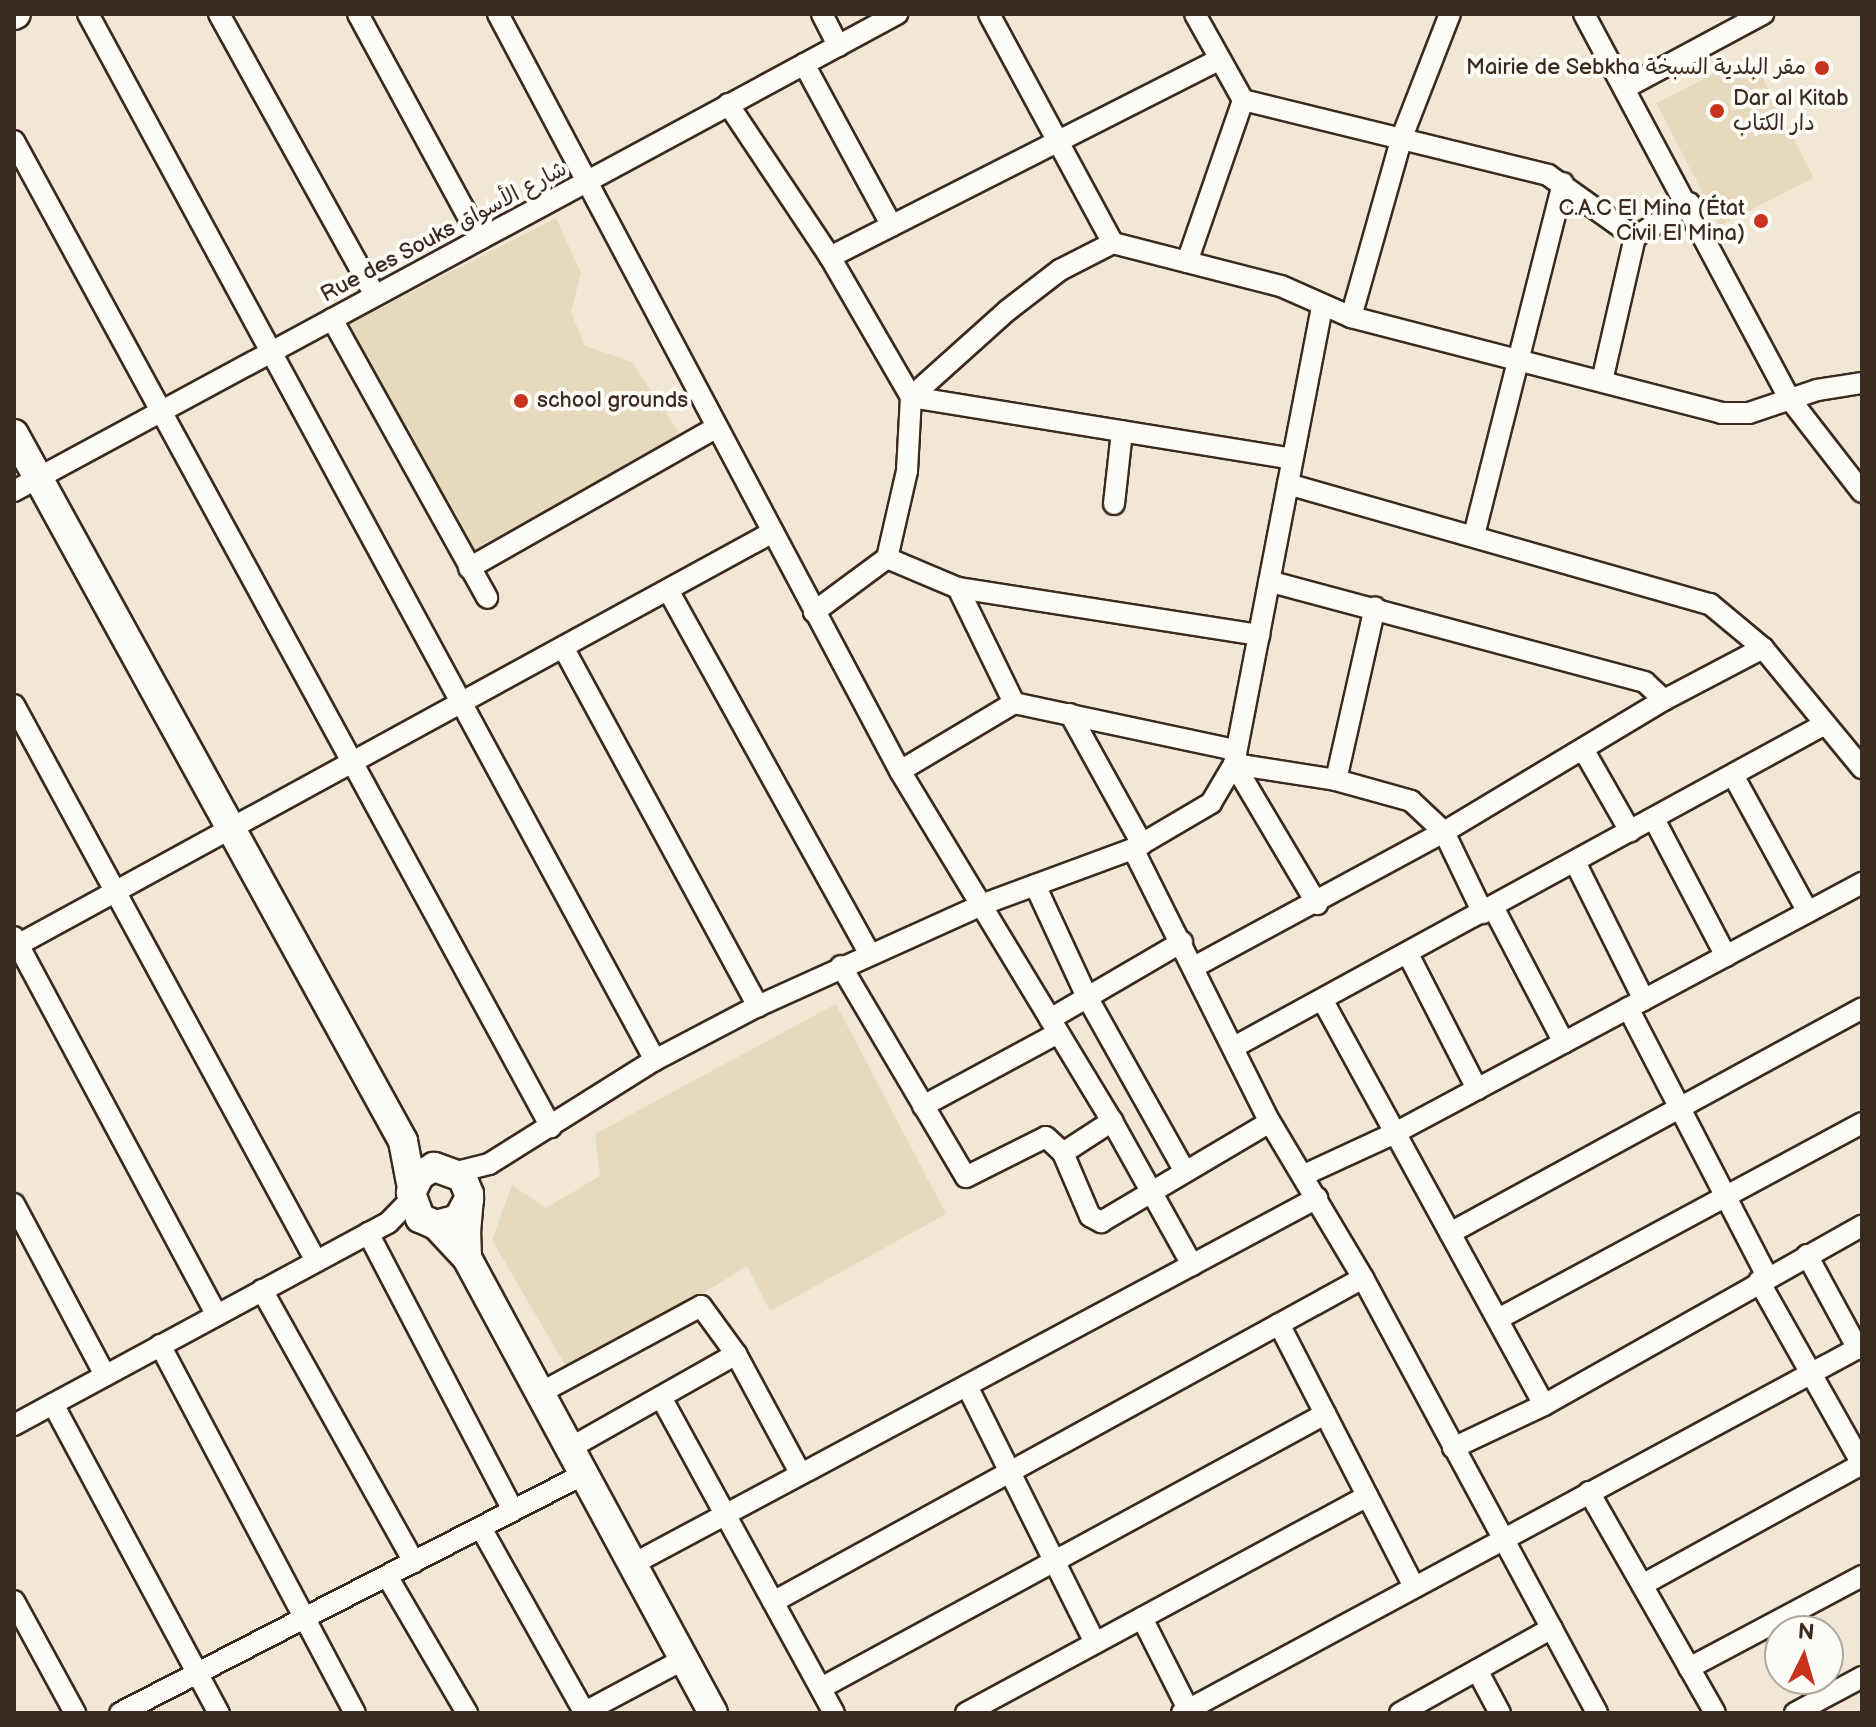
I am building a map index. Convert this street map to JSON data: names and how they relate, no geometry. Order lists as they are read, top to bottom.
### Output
{
  "streets": {
    "street": ["Rue des Souks شارع الأسواق"]
  },
  "places": [
    "Mairie de Sebkha مقر البلدية السبخة",
    "Dar al Kitab دار الكتاب",
    "C.A.C El Mina (État Civil El Mina)",
    "school grounds"
  ],
  "north": "top"
}
